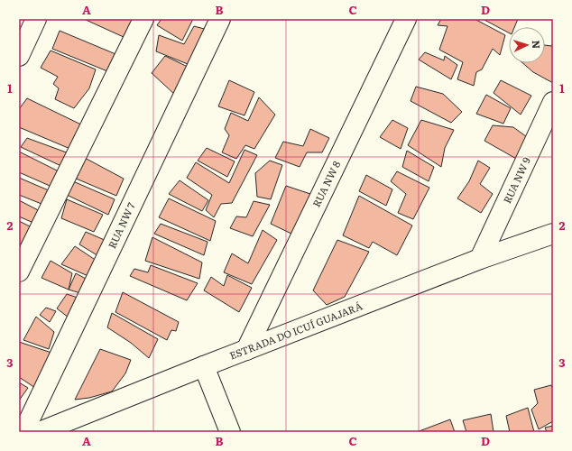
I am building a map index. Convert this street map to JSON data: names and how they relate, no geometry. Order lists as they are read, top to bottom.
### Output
{
  "streets": {
    "street": [
      "RUA NW 9",
      "RUA NW 8",
      "RUA NW 7",
      "ESTRADA DO ICUÍ GUAJARÁ"
    ]
  },
  "crossings": [
    ["RUA NW 9", "ESTRADA DO ICUÍ GUAJARÁ"],
    ["RUA NW 8", "ESTRADA DO ICUÍ GUAJARÁ"]
  ],
  "north": "right",
  "grid": {
    "columns": [
      "A",
      "B",
      "C",
      "D"
    ],
    "rows": ["1", "2", "3"]
  }
}
